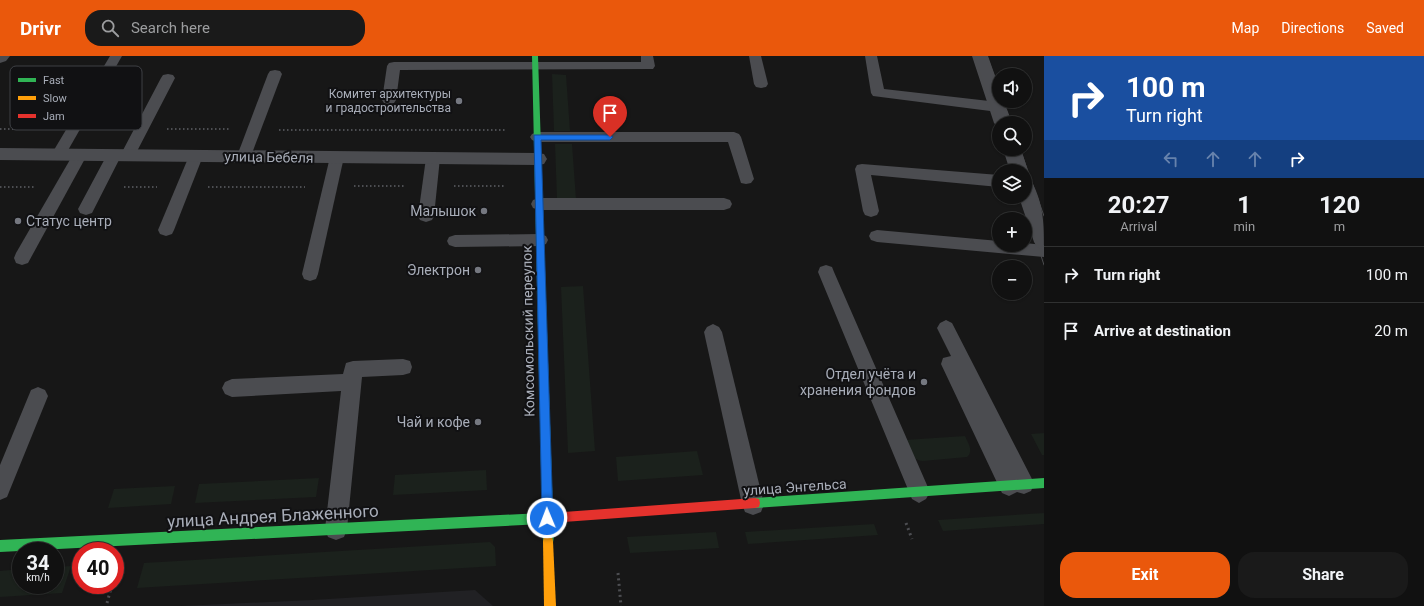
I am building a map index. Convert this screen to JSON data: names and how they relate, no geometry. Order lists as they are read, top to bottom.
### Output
{
  "streets": {
    "street": [
      "улица Бебеля",
      "Комсомольский переулок",
      "улица Энгельса",
      "улица Андрея Блаженного"
    ]
  },
  "crossings": [
    ["улица Бебеля", "Комсомольский переулок"],
    ["Комсомольский переулок", "улица Энгельса"],
    ["Комсомольский переулок", "улица Андрея Блаженного"],
    ["улица Энгельса", "улица Андрея Блаженного"]
  ],
  "places": [
    "Комитет архитектуры и градостроительства",
    "Малышок",
    "Статус центр",
    "Электрон",
    "Отдел учёта и хранения фондов",
    "Чай и кофе"
  ],
  "legend": ["Fast", "Slow", "Jam"],
  "page": {
    "header": "Drivr",
    "search": "Search here",
    "nav": ["Map", "Directions", "Saved"],
    "turn": ["100 m", "Turn right"],
    "map_buttons": ["+", "−"],
    "eta": [
      "20:27",
      "Arrival",
      "1",
      "min",
      "120",
      "m"
    ],
    "list": [
      {
        "name": "Turn right",
        "value": "100 m"
      },
      {
        "name": "Arrive at destination",
        "value": "20 m"
      }
    ],
    "speed": "34 km/h",
    "limit": "40",
    "buttons": ["Exit", "Share"]
  }
}
